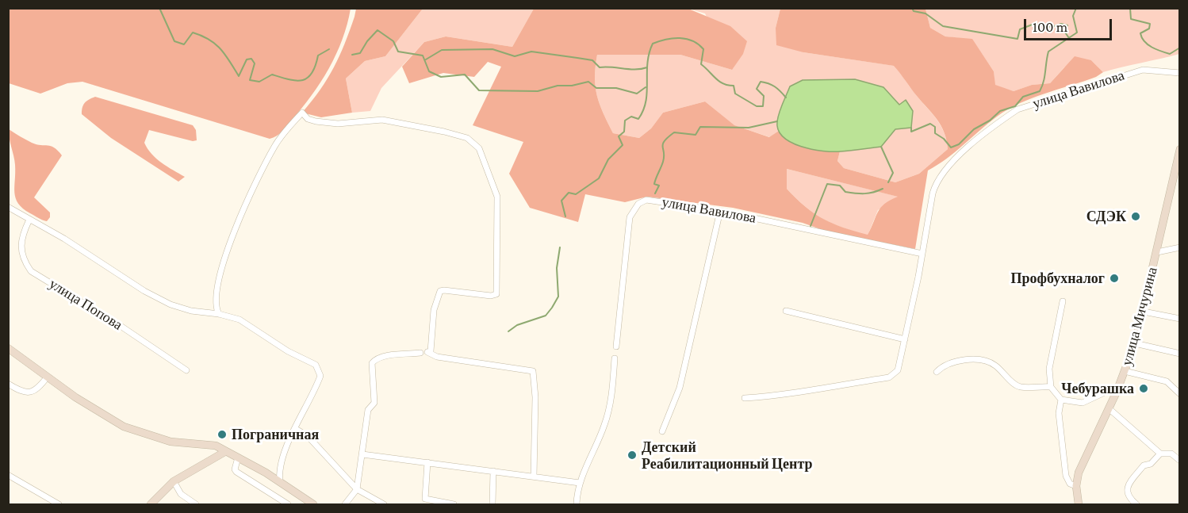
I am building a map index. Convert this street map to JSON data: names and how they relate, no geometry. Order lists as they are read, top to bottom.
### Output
{
  "streets": {
    "main road": ["улица Мичурина"],
    "street": ["улица Вавилова", "улица Попова"]
  },
  "places": [
    "СДЭК",
    "Профбухналог",
    "Чебурашка",
    "Пограничная",
    "Детский Реабилитационный Центр"
  ],
  "scale_bar": "100 m"
}
